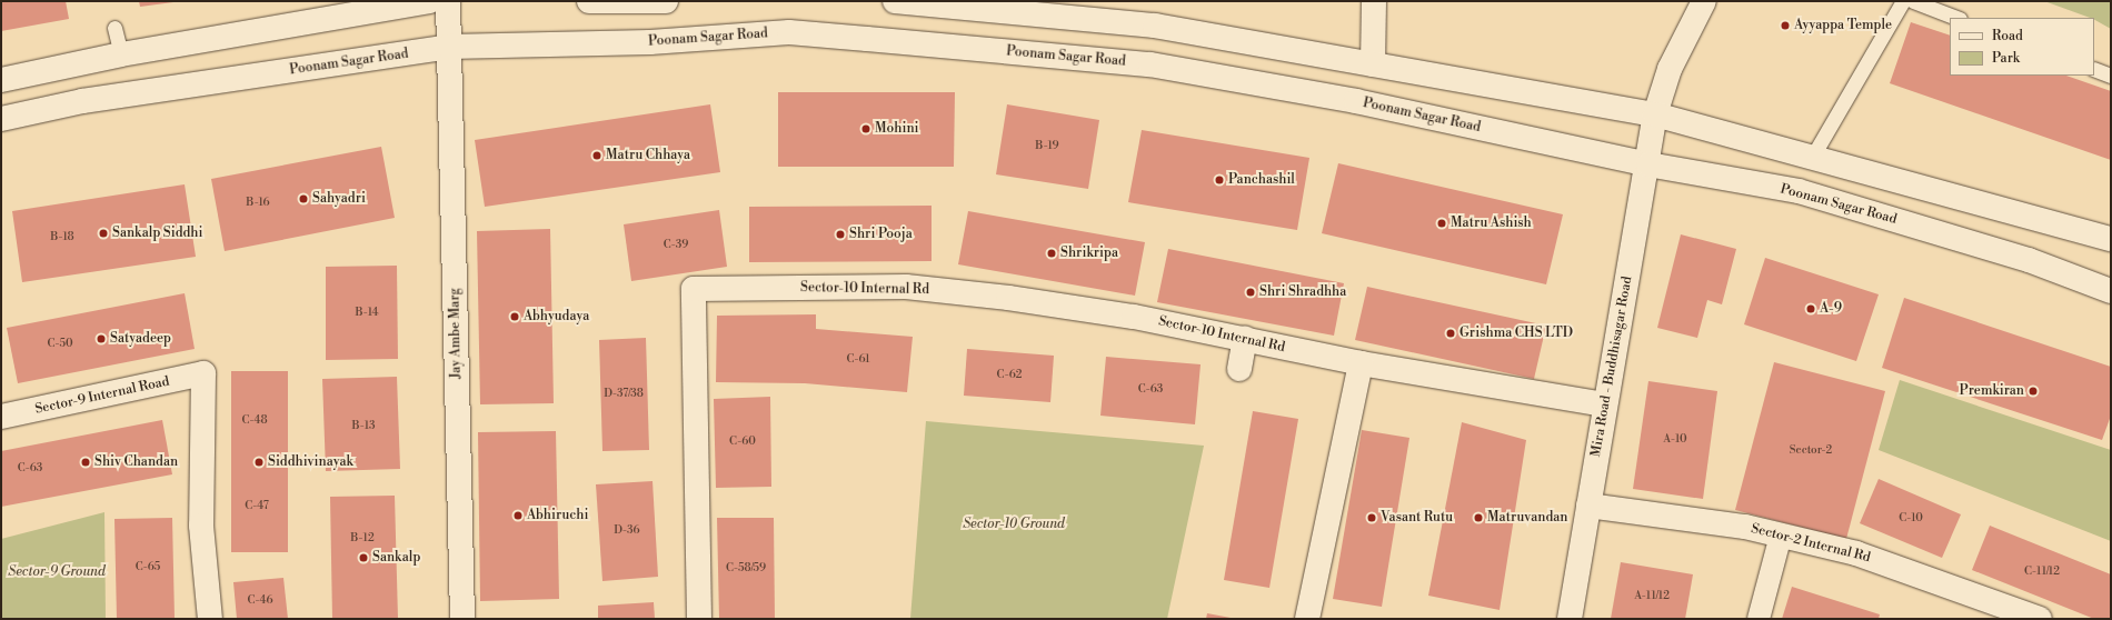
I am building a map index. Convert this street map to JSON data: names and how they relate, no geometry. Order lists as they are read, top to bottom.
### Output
{
  "streets": {
    "main road": [
      "Poonam Sagar Road",
      "Sector-10 Internal Rd",
      "Jay Ambe Marg",
      "Mira Road - Buddhisagar Road",
      "Sector-9 Internal Road",
      "Sector-2 Internal Rd"
    ]
  },
  "crossings": [
    ["Poonam Sagar Road", "Jay Ambe Marg"],
    ["Poonam Sagar Road", "Mira Road - Buddhisagar Road"],
    ["Sector-10 Internal Rd", "Mira Road - Buddhisagar Road"],
    ["Mira Road - Buddhisagar Road", "Sector-2 Internal Rd"]
  ],
  "parks": ["Sector-10 Ground", "Sector-9 Ground"],
  "places": [
    "Ayyappa Temple",
    "Mohini",
    "Matru Chhaya",
    "Panchashil",
    "Sahyadri",
    "Matru Ashish",
    "Sankalp Siddhi",
    "Shri Pooja",
    "Shrikripa",
    "Shri Shradhha",
    "A-9",
    "Abhyudaya",
    "Grishma CHS LTD",
    "Satyadeep",
    "Premkiran",
    "Shiv Chandan",
    "Siddhivinayak",
    "Abhiruchi",
    "Vasant Rutu",
    "Matruvandan",
    "Sankalp"
  ],
  "house_numbers": [
    "B-19",
    "B-16",
    "B-18",
    "C-39",
    "B-14",
    "C-50",
    "C-61",
    "C-62",
    "C-63",
    "D-37/38",
    "C-48",
    "B-13",
    "A-10",
    "C-60",
    "Sector-2",
    "C-63",
    "C-47",
    "C-10",
    "D-36",
    "B-12",
    "C-65",
    "C-58/59",
    "C-11/12",
    "A-11/12",
    "C-46"
  ],
  "legend": ["Road", "Park"]
}
